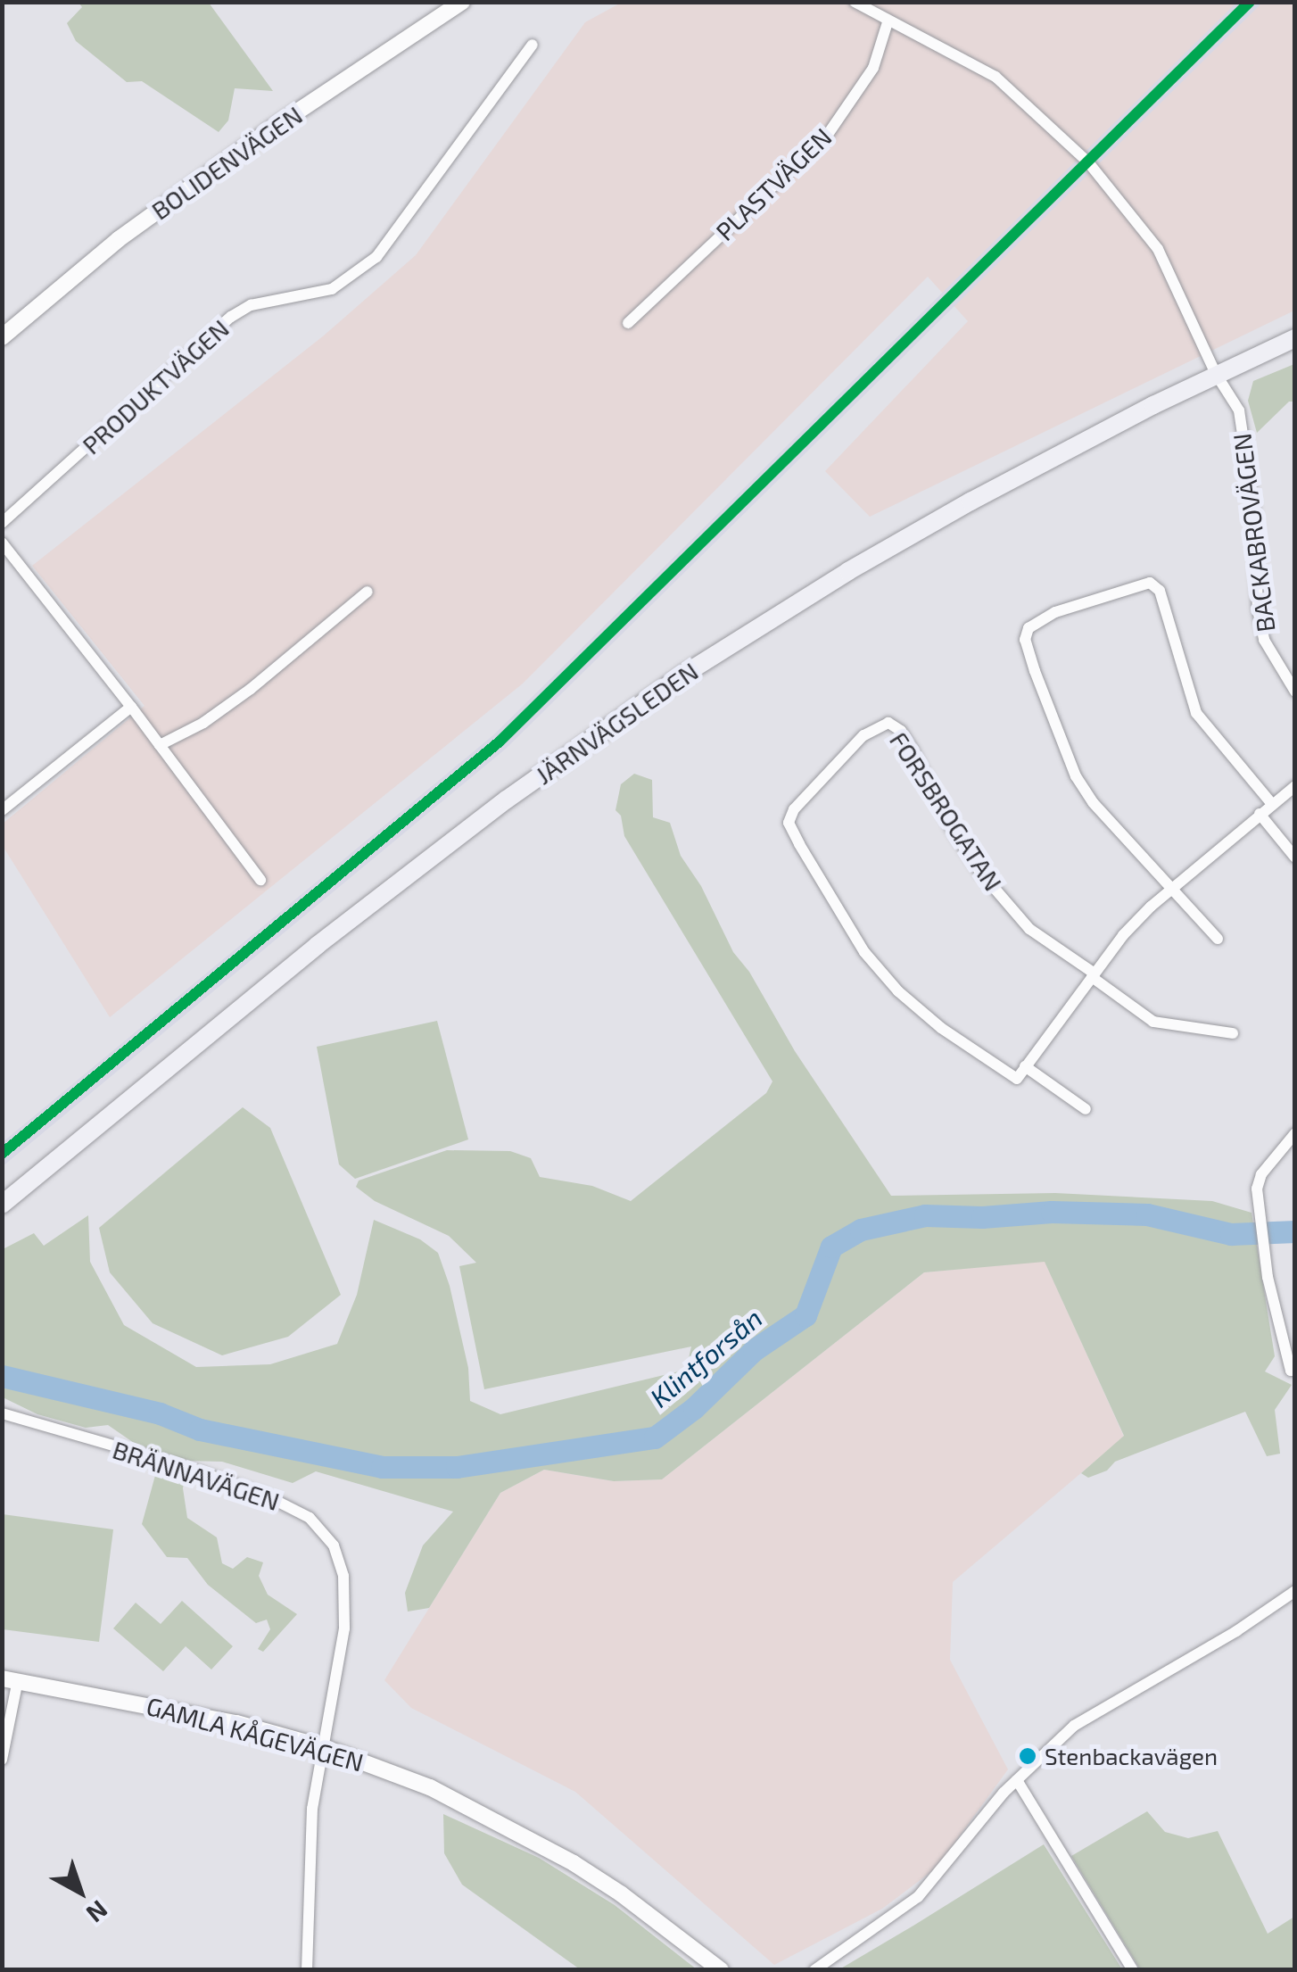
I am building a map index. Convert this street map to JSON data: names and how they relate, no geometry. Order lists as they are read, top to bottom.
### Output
{
  "streets": {
    "main road": ["JÄRNVÄGSLEDEN"],
    "street": [
      "BOLIDENVÄGEN",
      "PLASTVÄGEN",
      "PRODUKTVÄGEN",
      "BACKABROVÄGEN",
      "FORSBROGATAN",
      "BRÄNNAVÄGEN",
      "GAMLA KÅGEVÄGEN"
    ]
  },
  "crossings": [
    ["PLASTVÄGEN", "BACKABROVÄGEN"],
    ["BACKABROVÄGEN", "JÄRNVÄGSLEDEN"],
    ["BRÄNNAVÄGEN", "GAMLA KÅGEVÄGEN"]
  ],
  "water": ["Klintforsån"],
  "places": ["Stenbackavägen"],
  "north": "bottom right"
}
